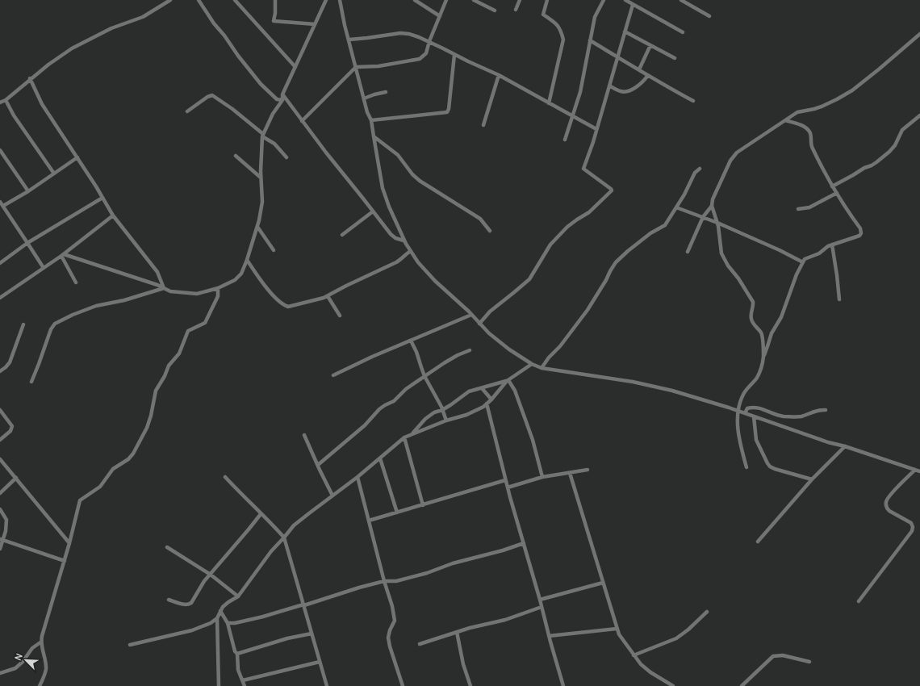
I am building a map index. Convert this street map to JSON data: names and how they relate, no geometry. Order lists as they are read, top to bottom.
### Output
{
  "north": "top left"
}
